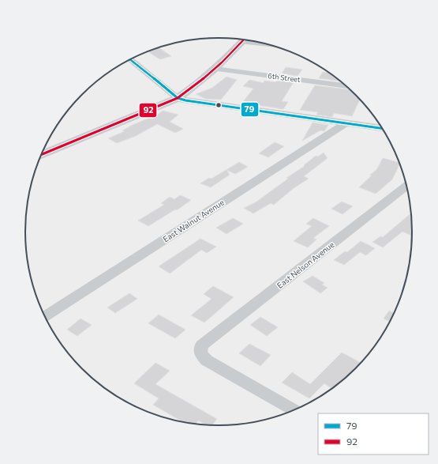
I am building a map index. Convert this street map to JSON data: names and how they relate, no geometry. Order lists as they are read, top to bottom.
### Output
{
  "streets": {
    "street": ["6th Street", "East Walnut Avenue", "East Nelson Avenue"]
  },
  "lines": ["transit line 92", "transit line 79"],
  "legend": ["79", "92"]
}
